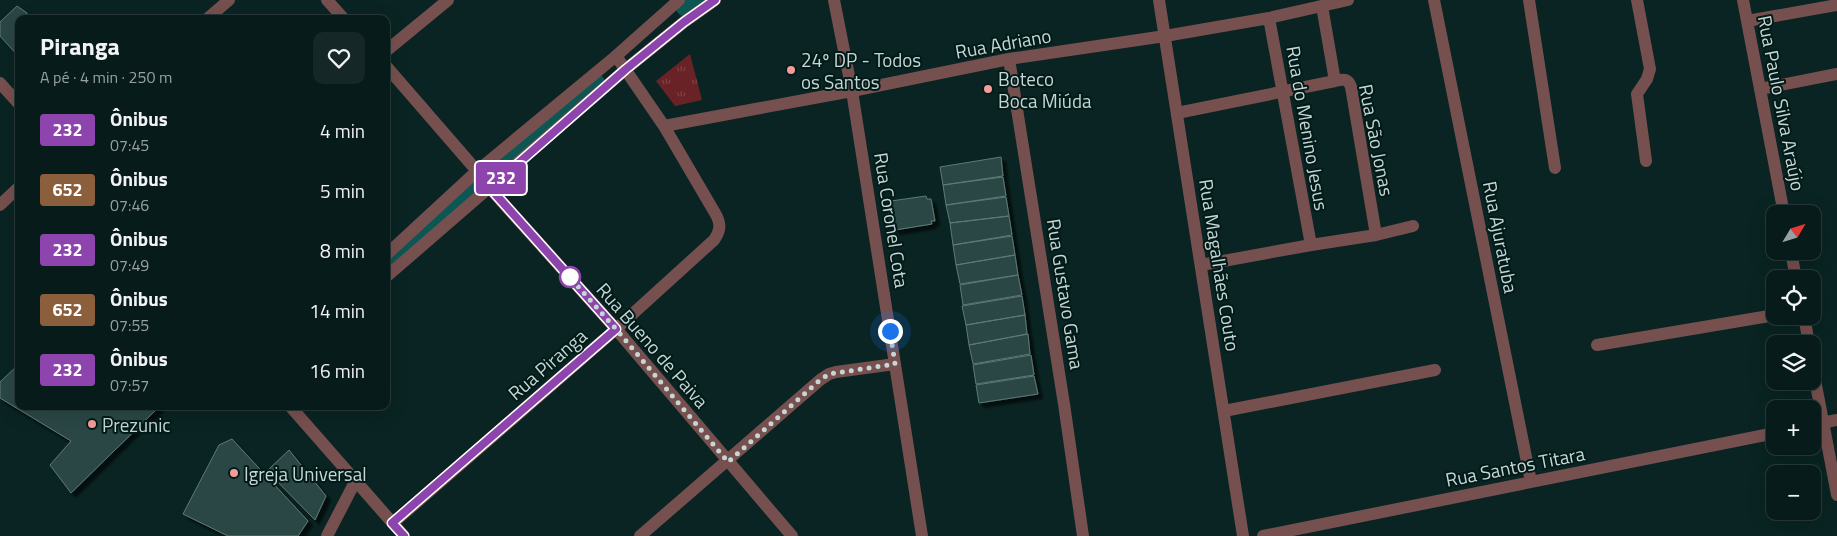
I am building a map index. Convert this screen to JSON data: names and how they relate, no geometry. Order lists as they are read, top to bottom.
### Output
{
  "streets": {
    "street": [
      "Rua Adriano",
      "Rua Paulo Silva Araújo",
      "Rua do Menino Jesus",
      "Rua São Jonas",
      "Rua Coronel Cota",
      "Rua Ajuratuba",
      "Rua Magalhães Couto",
      "Rua Gustavo Gama",
      "Rua Bueno de Paiva",
      "Rua Piranga",
      "Rua Santos Titara"
    ]
  },
  "crossings": [
    ["Rua Adriano", "Rua do Menino Jesus"],
    ["Rua Adriano", "Rua São Jonas"],
    ["Rua Adriano", "Rua Coronel Cota"],
    ["Rua Adriano", "Rua Magalhães Couto"],
    ["Rua Adriano", "Rua Gustavo Gama"],
    ["Rua Adriano", "Rua Piranga"],
    ["Rua Ajuratuba", "Rua Santos Titara"],
    ["Rua Bueno de Paiva", "Rua Piranga"]
  ],
  "places": [
    "24º DP - Todos os Santos",
    "Boteco Boca Miúda",
    "Prezunic",
    "Igreja Universal"
  ],
  "lines": ["bus line 232"],
  "north": "top right",
  "page": {
    "on_map": "232",
    "heading": ["Piranga", "A pé · 4 min · 250 m"],
    "list": [
      {
        "mark": "232",
        "name": "Ônibus",
        "note": "07:45",
        "value": "4 min"
      },
      {
        "mark": "652",
        "name": "Ônibus",
        "note": "07:46",
        "value": "5 min"
      },
      {
        "mark": "232",
        "name": "Ônibus",
        "note": "07:49",
        "value": "8 min"
      },
      {
        "mark": "652",
        "name": "Ônibus",
        "note": "07:55",
        "value": "14 min"
      },
      {
        "mark": "232",
        "name": "Ônibus",
        "note": "07:57",
        "value": "16 min"
      }
    ],
    "map_buttons": ["+", "−"]
  }
}
